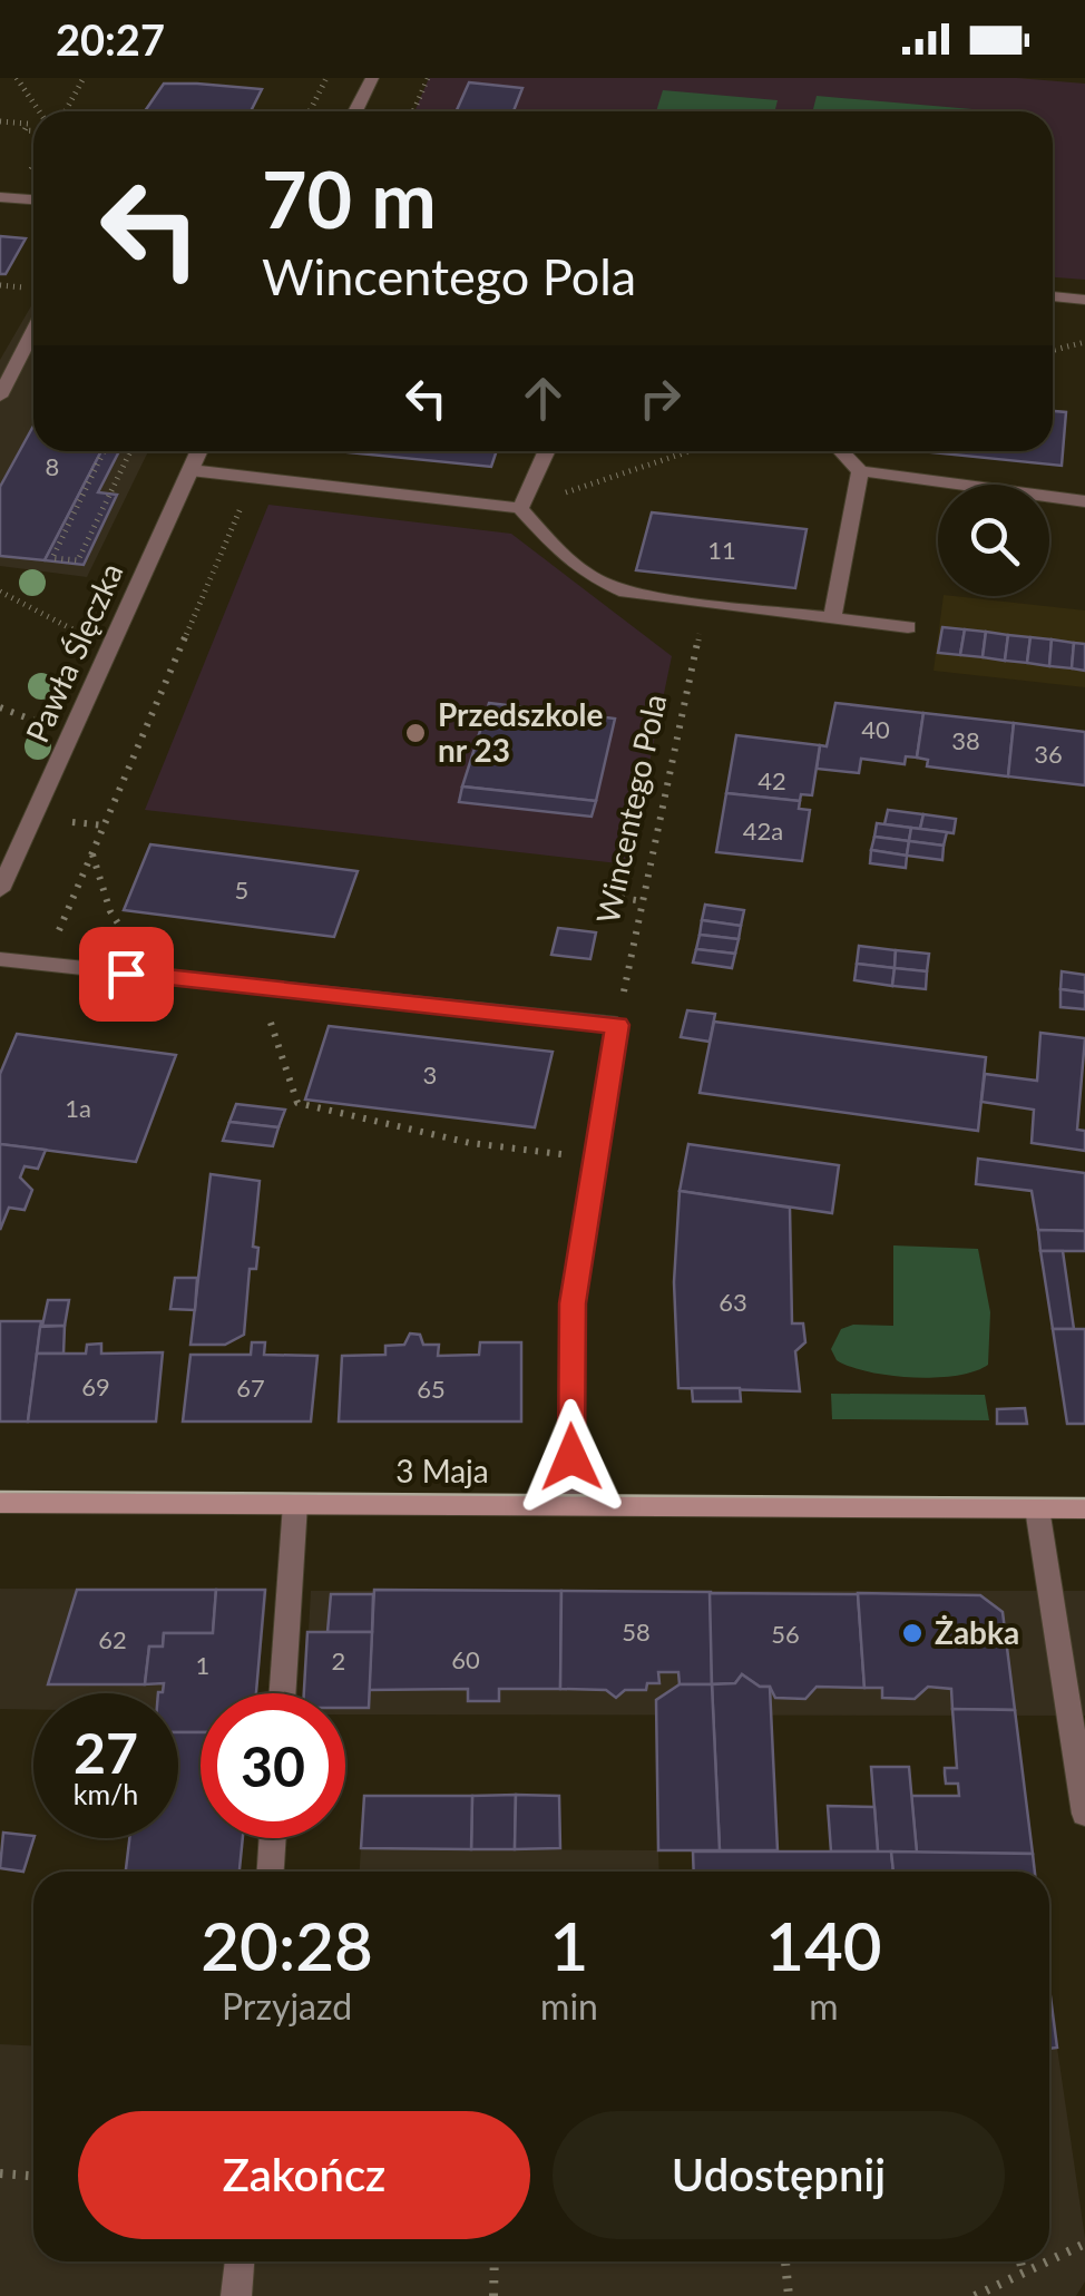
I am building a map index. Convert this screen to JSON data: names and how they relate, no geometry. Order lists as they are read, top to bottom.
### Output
{
  "streets": {
    "street": ["Pawła Ślęczka", "3 Maja"],
    "path": ["Wincentego Pola"]
  },
  "places": ["Przedszkole nr 23", "Żabka"],
  "house_numbers": [
    "8",
    "11",
    "40",
    "38",
    "36",
    "42",
    "42a",
    "5",
    "3",
    "1a",
    "63",
    "69",
    "67",
    "65",
    "58",
    "56",
    "62",
    "60",
    "2",
    "1"
  ],
  "page": {
    "status": "20:27",
    "turn": ["70 m", "Wincentego Pola"],
    "speed": "27 km/h",
    "limit": "30",
    "eta": [
      "20:28",
      "Przyjazd",
      "1",
      "min",
      "140",
      "m"
    ],
    "buttons": ["Zakończ", "Udostępnij"]
  }
}
